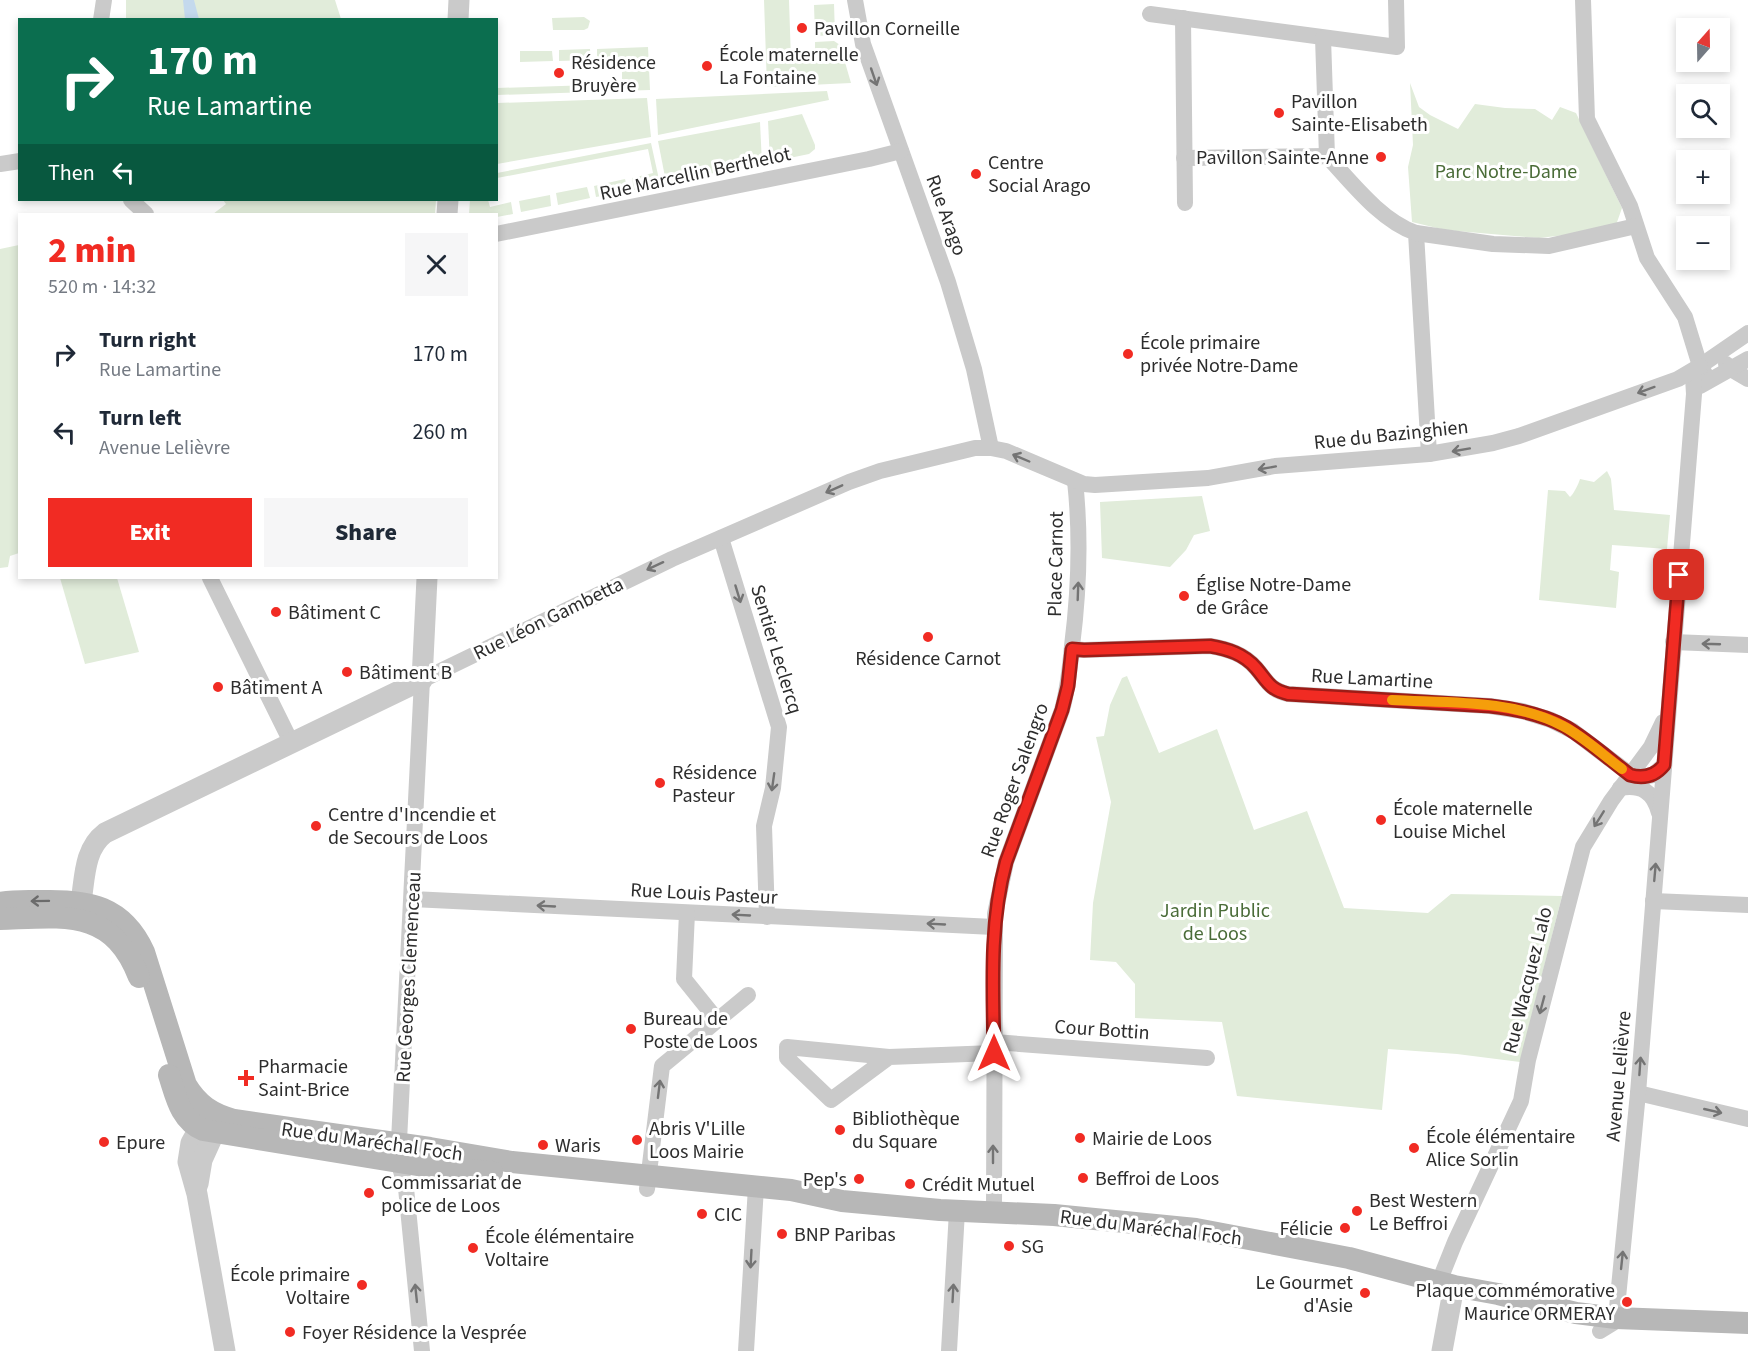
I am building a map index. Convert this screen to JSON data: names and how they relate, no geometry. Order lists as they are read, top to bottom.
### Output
{
  "streets": {
    "main road": ["Rue du Maréchal Foch"],
    "street": [
      "Rue Marcellin Berthelot",
      "Rue Arago",
      "Rue du Bazinghien",
      "Place Carnot",
      "Rue Léon Gambetta",
      "Sentier Leclercq",
      "Rue Lamartine",
      "Rue Roger Salengro",
      "Rue Louis Pasteur",
      "Rue Georges Clemenceau",
      "Rue Wacquez Lalo",
      "Cour Bottin",
      "Avenue Lelièvre"
    ]
  },
  "crossings": [
    ["Rue Marcellin Berthelot", "Rue Arago"],
    ["Rue Arago", "Rue Léon Gambetta"],
    ["Rue du Bazinghien", "Place Carnot"],
    ["Rue du Bazinghien", "Rue Léon Gambetta"],
    ["Rue du Bazinghien", "Avenue Lelièvre"],
    ["Place Carnot", "Rue Léon Gambetta"],
    ["Place Carnot", "Rue Lamartine"],
    ["Place Carnot", "Rue Roger Salengro"],
    ["Rue Léon Gambetta", "Sentier Leclercq"],
    ["Rue Léon Gambetta", "Rue Georges Clemenceau"],
    ["Sentier Leclercq", "Rue Louis Pasteur"],
    ["Rue Lamartine", "Rue Roger Salengro"],
    ["Rue Lamartine", "Rue Wacquez Lalo"],
    ["Rue Roger Salengro", "Rue Louis Pasteur"],
    ["Rue Roger Salengro", "Cour Bottin"],
    ["Rue Roger Salengro", "Rue du Maréchal Foch"],
    ["Rue Louis Pasteur", "Rue Georges Clemenceau"],
    ["Rue Georges Clemenceau", "Rue du Maréchal Foch"],
    ["Rue Wacquez Lalo", "Avenue Lelièvre"],
    ["Rue Wacquez Lalo", "Rue du Maréchal Foch"],
    ["Avenue Lelièvre", "Rue du Maréchal Foch"]
  ],
  "one_way": [
    "Rue du Bazinghien",
    "Place Carnot",
    "Rue Léon Gambetta",
    "Sentier Leclercq",
    "Rue Louis Pasteur",
    "Rue Wacquez Lalo",
    "Avenue Lelièvre"
  ],
  "parks": ["Parc Notre-Dame", "Jardin Public de Loos"],
  "places": {
    "other": [
      "Pavillon Corneille",
      "École maternelle La Fontaine",
      "Résidence Bruyère",
      "Pavillon Sainte-Elisabeth",
      "Pavillon Sainte-Anne",
      "Centre Social Arago",
      "École primaire privée Notre-Dame",
      "Église Notre-Dame de Grâce",
      "Bâtiment C",
      "Résidence Carnot",
      "Bâtiment B",
      "Bâtiment A",
      "Résidence Pasteur",
      "École maternelle Louise Michel",
      "Centre d'Incendie et de Secours de Loos",
      "Bureau de Poste de Loos",
      "Bibliothèque du Square",
      "Mairie de Loos",
      "Abris V'Lille Loos Mairie",
      "Epure",
      "Waris",
      "École élémentaire Alice Sorlin",
      "Beffroi de Loos",
      "Pep's",
      "Crédit Mutuel",
      "Commissariat de police de Loos",
      "Best Western Le Beffroi",
      "CIC",
      "Félicie",
      "BNP Paribas",
      "SG",
      "École élémentaire Voltaire",
      "École primaire Voltaire",
      "Le Gourmet d'Asie",
      "Plaque commémorative Maurice ORMERAY",
      "Foyer Résidence la Vesprée"
    ],
    "health": ["Pharmacie Saint-Brice"]
  },
  "north": "top",
  "page": {
    "map_buttons": ["+", "−"],
    "turn": ["170 m", "Rue Lamartine"],
    "then": "Then",
    "heading": ["2 min", "520 m · 14:32"],
    "list": [
      {
        "name": "Turn right",
        "note": "Rue Lamartine",
        "value": "170 m"
      },
      {
        "name": "Turn left",
        "note": "Avenue Lelièvre",
        "value": "260 m"
      }
    ],
    "buttons": ["Exit", "Share"]
  }
}
